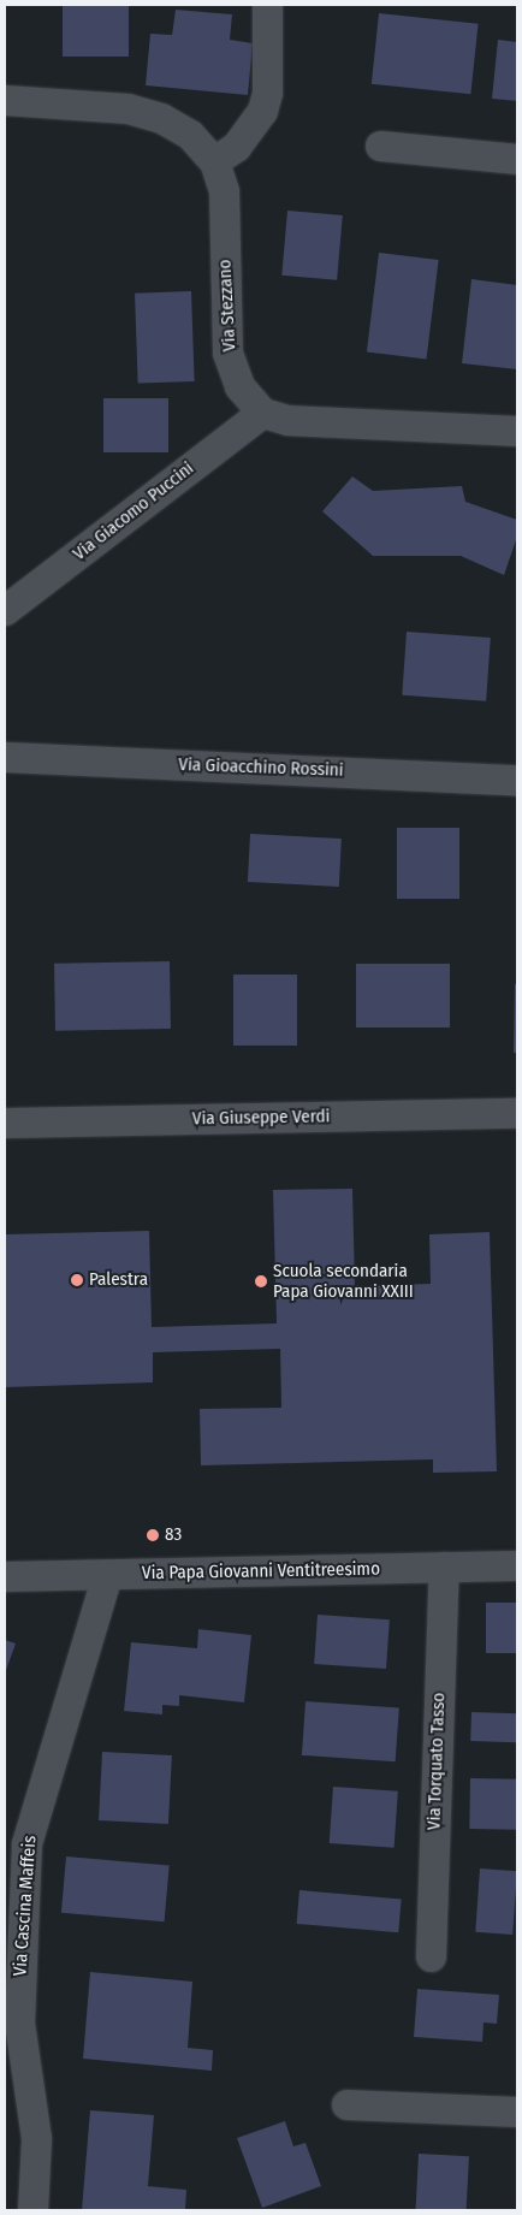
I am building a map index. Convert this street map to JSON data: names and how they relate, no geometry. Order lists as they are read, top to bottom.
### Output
{
  "streets": {
    "street": [
      "Via Stezzano",
      "Via Giacomo Puccini",
      "Via Gioacchino Rossini",
      "Via Giuseppe Verdi",
      "Via Papa Giovanni Ventitreesimo",
      "Via Torquato Tasso",
      "Via Cascina Maffeis"
    ]
  },
  "crossings": [
    ["Via Stezzano", "Via Giacomo Puccini"],
    ["Via Papa Giovanni Ventitreesimo", "Via Torquato Tasso"],
    ["Via Papa Giovanni Ventitreesimo", "Via Cascina Maffeis"]
  ],
  "places": ["Palestra", "Scuola secondaria Papa Giovanni XXIII", "83"]
}
